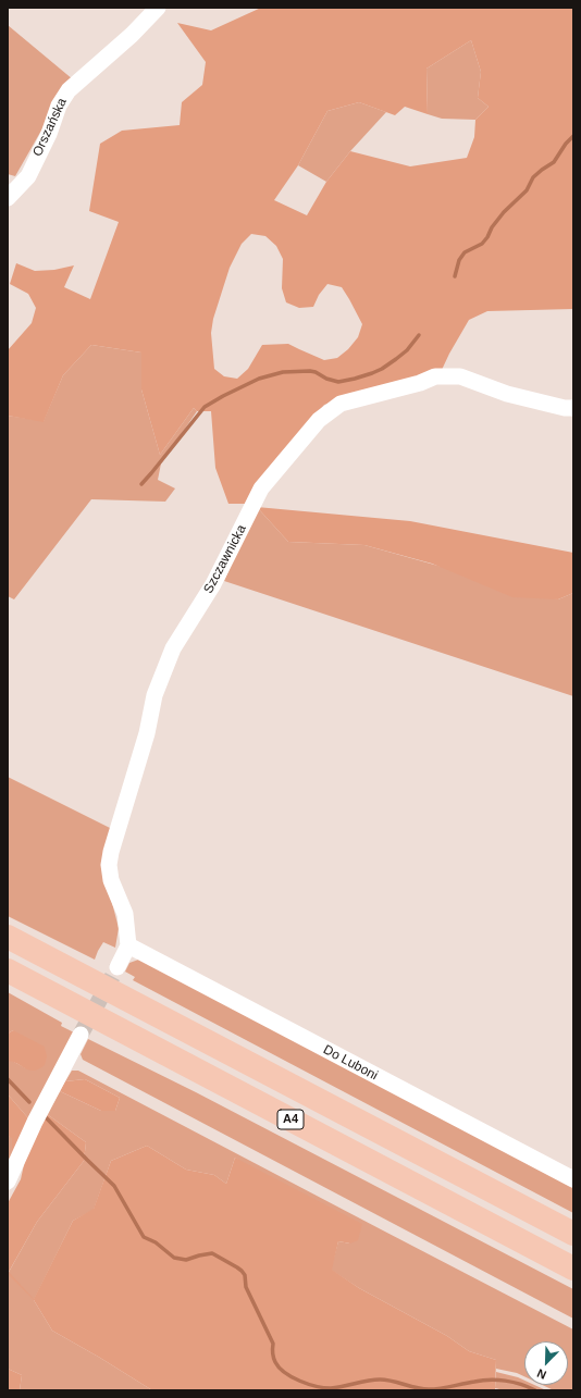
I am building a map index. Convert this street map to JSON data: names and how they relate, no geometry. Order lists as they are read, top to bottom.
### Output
{
  "streets": {
    "highway": ["A4"],
    "street": ["Orszańska", "Szczawnicka", "Do Luboni"]
  },
  "crossings": [
    ["Szczawnicka", "Do Luboni"]
  ],
  "north": "bottom left"
}
